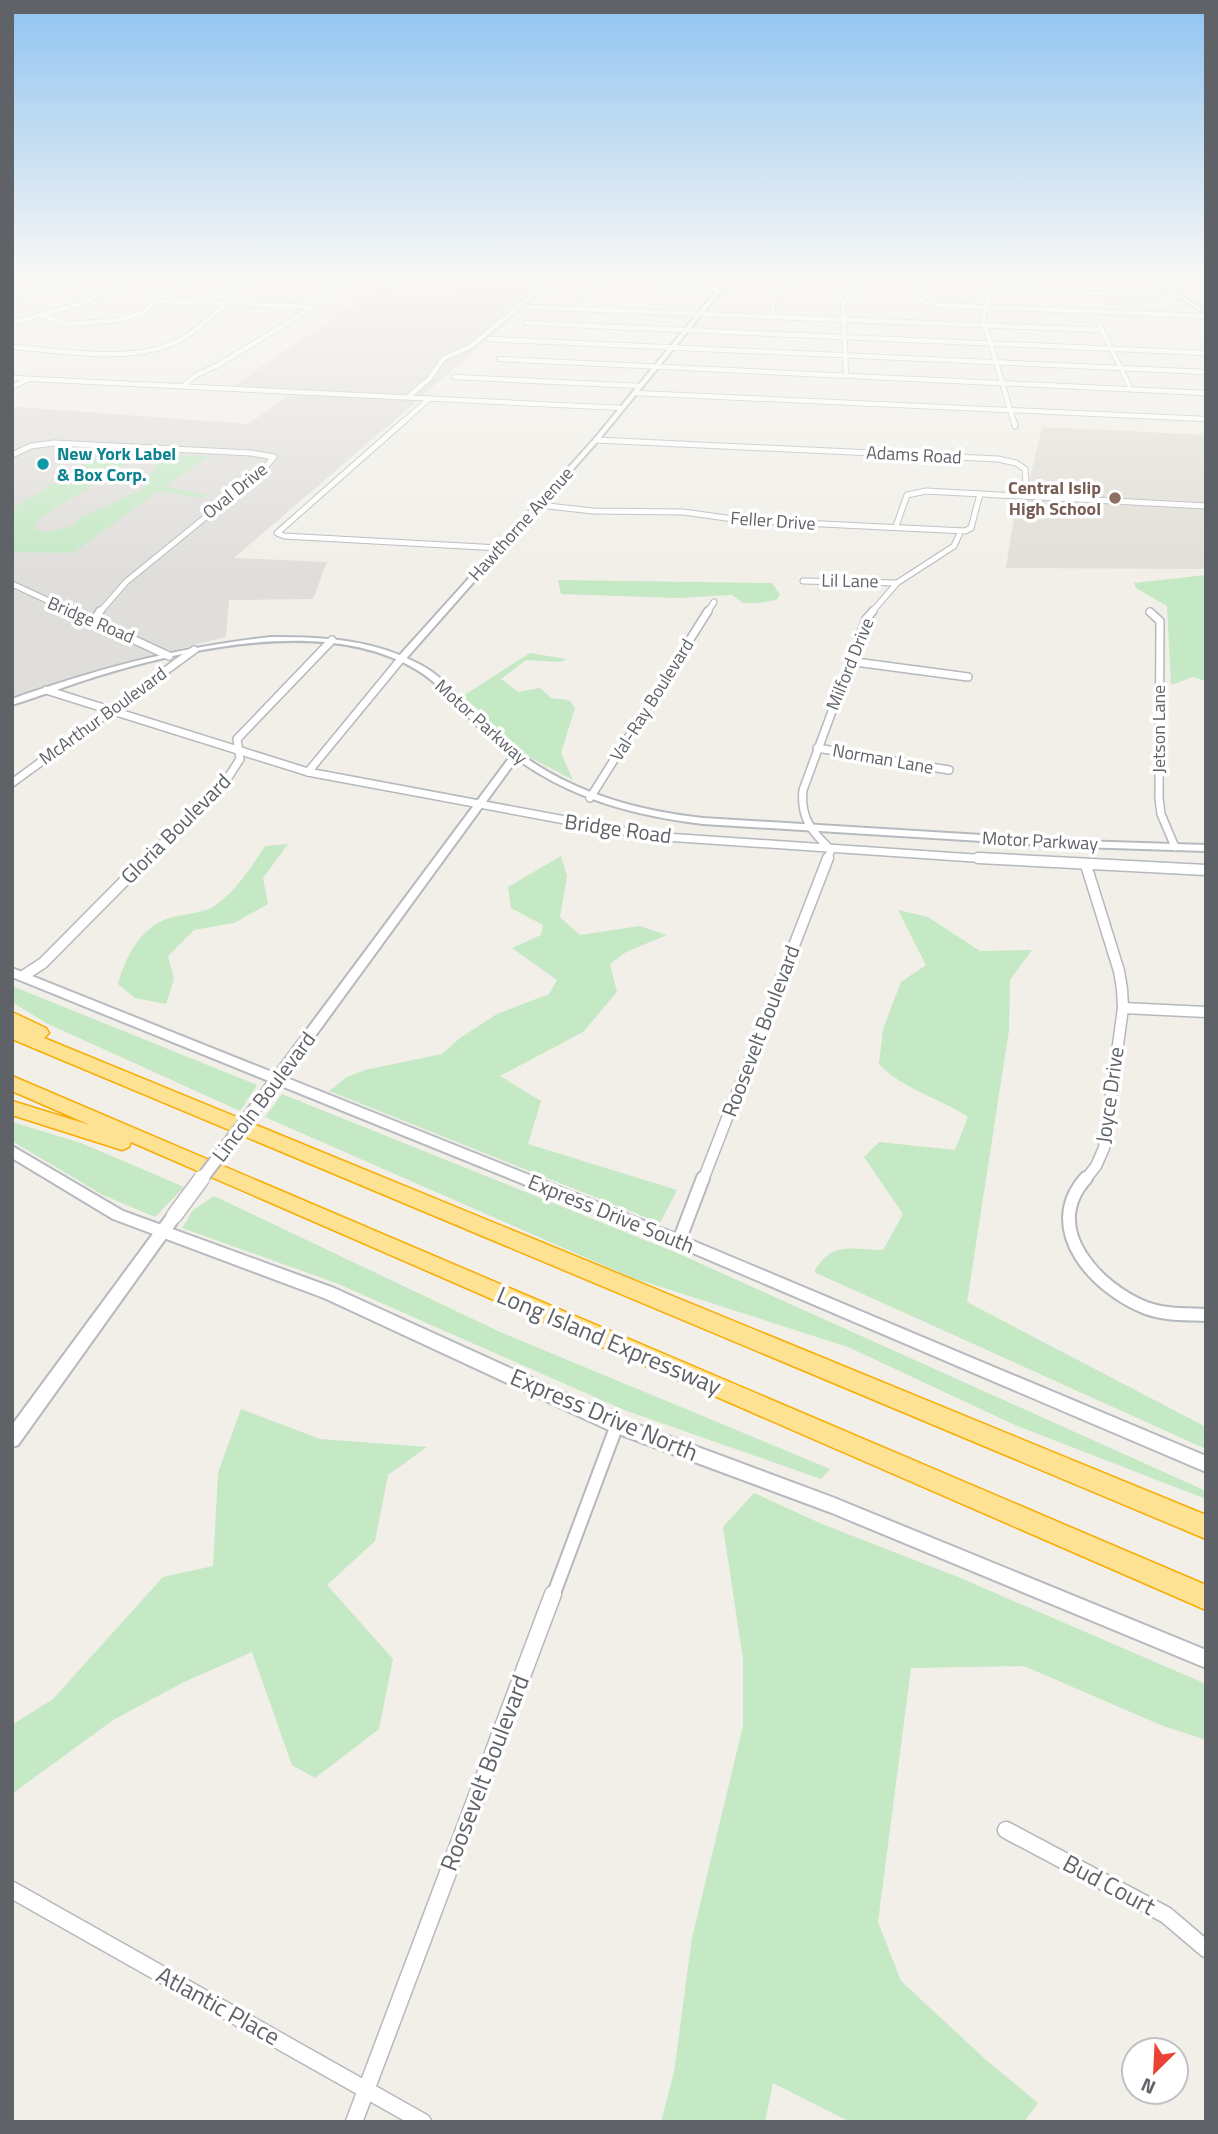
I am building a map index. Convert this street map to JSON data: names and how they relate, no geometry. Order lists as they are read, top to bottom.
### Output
{
  "streets": {
    "highway": ["Long Island Expressway"],
    "main road": [
      "Hawthorne Avenue",
      "Motor Parkway",
      "Lincoln Boulevard",
      "Express Drive South",
      "Express Drive North"
    ],
    "street": [
      "Adams Road",
      "Oval Drive",
      "Feller Drive",
      "Lil Lane",
      "Bridge Road",
      "Milford Drive",
      "Val-Ray Boulevard",
      "McArthur Boulevard",
      "Jetson Lane",
      "Norman Lane",
      "Gloria Boulevard",
      "Roosevelt Boulevard",
      "Joyce Drive",
      "Bud Court",
      "Atlantic Place"
    ]
  },
  "crossings": [
    ["Adams Road", "Hawthorne Avenue"],
    ["Oval Drive", "Bridge Road"],
    ["Feller Drive", "Hawthorne Avenue"],
    ["Hawthorne Avenue", "Bridge Road"],
    ["Hawthorne Avenue", "Motor Parkway"],
    ["Lil Lane", "Milford Drive"],
    ["Bridge Road", "McArthur Boulevard"],
    ["Bridge Road", "Motor Parkway"],
    ["Bridge Road", "Gloria Boulevard"],
    ["Bridge Road", "Roosevelt Boulevard"],
    ["Bridge Road", "Joyce Drive"],
    ["Bridge Road", "Lincoln Boulevard"],
    ["Milford Drive", "Motor Parkway"],
    ["Milford Drive", "Norman Lane"],
    ["Val-Ray Boulevard", "Motor Parkway"],
    ["McArthur Boulevard", "Motor Parkway"],
    ["Motor Parkway", "Jetson Lane"],
    ["Motor Parkway", "Gloria Boulevard"],
    ["Motor Parkway", "Lincoln Boulevard"],
    ["Gloria Boulevard", "Express Drive South"],
    ["Roosevelt Boulevard", "Express Drive South"],
    ["Roosevelt Boulevard", "Express Drive North"],
    ["Roosevelt Boulevard", "Atlantic Place"],
    ["Lincoln Boulevard", "Express Drive South"],
    ["Lincoln Boulevard", "Express Drive North"]
  ],
  "places": ["New York Label & Box Corp.", "Central Islip High School"],
  "north": "bottom left"
}
